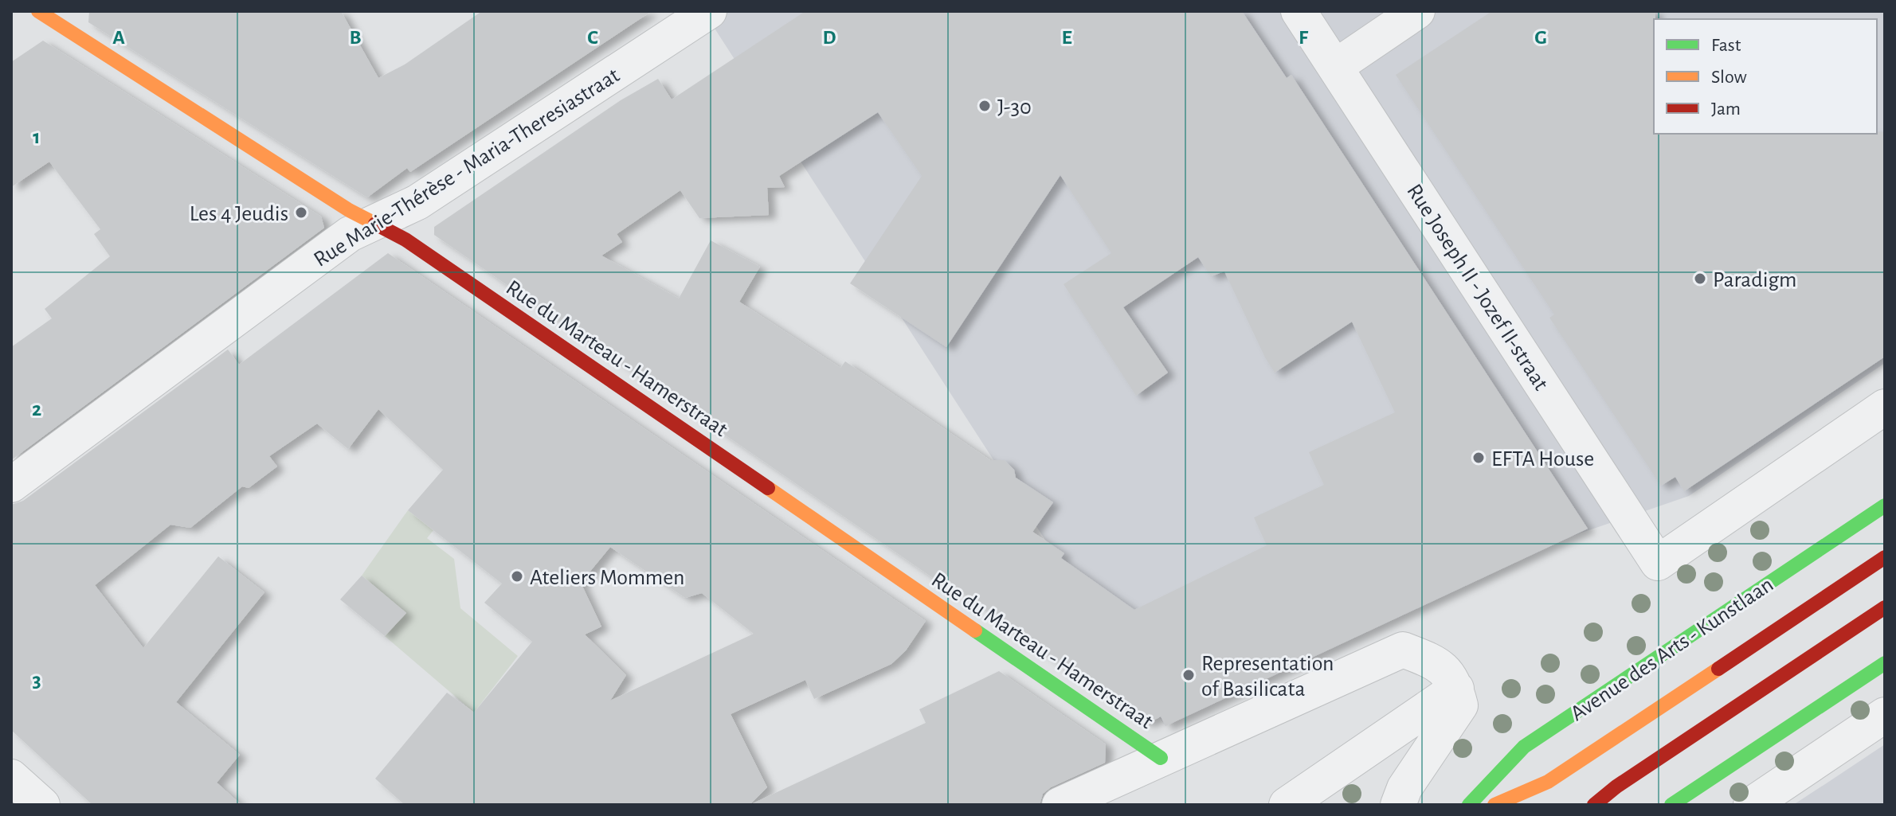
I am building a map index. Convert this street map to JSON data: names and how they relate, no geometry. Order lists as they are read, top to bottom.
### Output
{
  "streets": {
    "main road": ["Rue du Marteau - Hamerstraat", "Avenue des Arts - Kunstlaan"],
    "street": ["Rue Marie-Thérèse - Maria-Theresiastraat", "Rue Joseph II - Jozef II-straat"]
  },
  "crossings": [
    ["Rue Marie-Thérèse - Maria-Theresiastraat", "Rue du Marteau - Hamerstraat"]
  ],
  "places": [
    "J-30",
    "Les 4 Jeudis",
    "Paradigm",
    "EFTA House",
    "Ateliers Mommen",
    "Representation of Basilicata"
  ],
  "legend": ["Fast", "Slow", "Jam"],
  "grid": {
    "columns": [
      "A",
      "B",
      "C",
      "D",
      "E",
      "F",
      "G"
    ],
    "rows": ["1", "2", "3"]
  }
}
